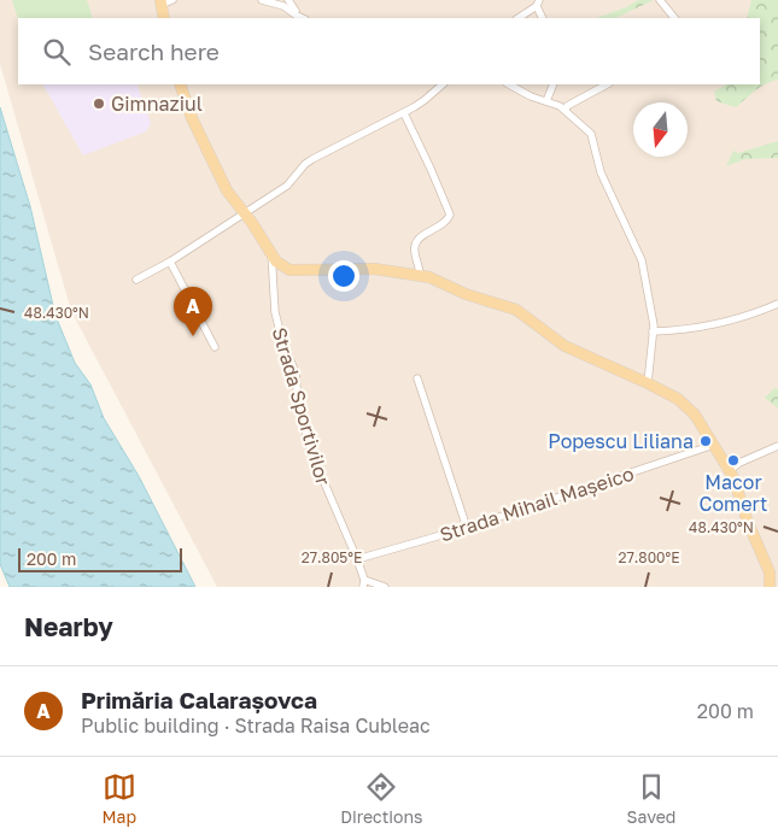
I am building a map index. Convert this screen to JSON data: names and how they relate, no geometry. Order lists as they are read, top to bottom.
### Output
{
  "streets": {
    "street": ["Strada Sportivilor", "Strada Mihail Mașeico"]
  },
  "crossings": [
    ["Strada Sportivilor", "Strada Mihail Mașeico"]
  ],
  "places": ["Gimnaziul", "Popescu Liliana", "Macor Comert"],
  "scale_bar": "200 m",
  "north": "bottom",
  "page": {
    "search": "Search here",
    "pins": "A",
    "scale": "200 m",
    "heading": "Nearby",
    "list": [
      {
        "mark": "A",
        "name": "Primăria Calarașovca",
        "note": "Public building · Strada Raisa Cubleac",
        "value": "200 m"
      }
    ],
    "nav": ["Map", "Directions", "Saved"]
  },
  "coordinates": ["48.430°N", "27.805°E", "27.800°E"]
}
